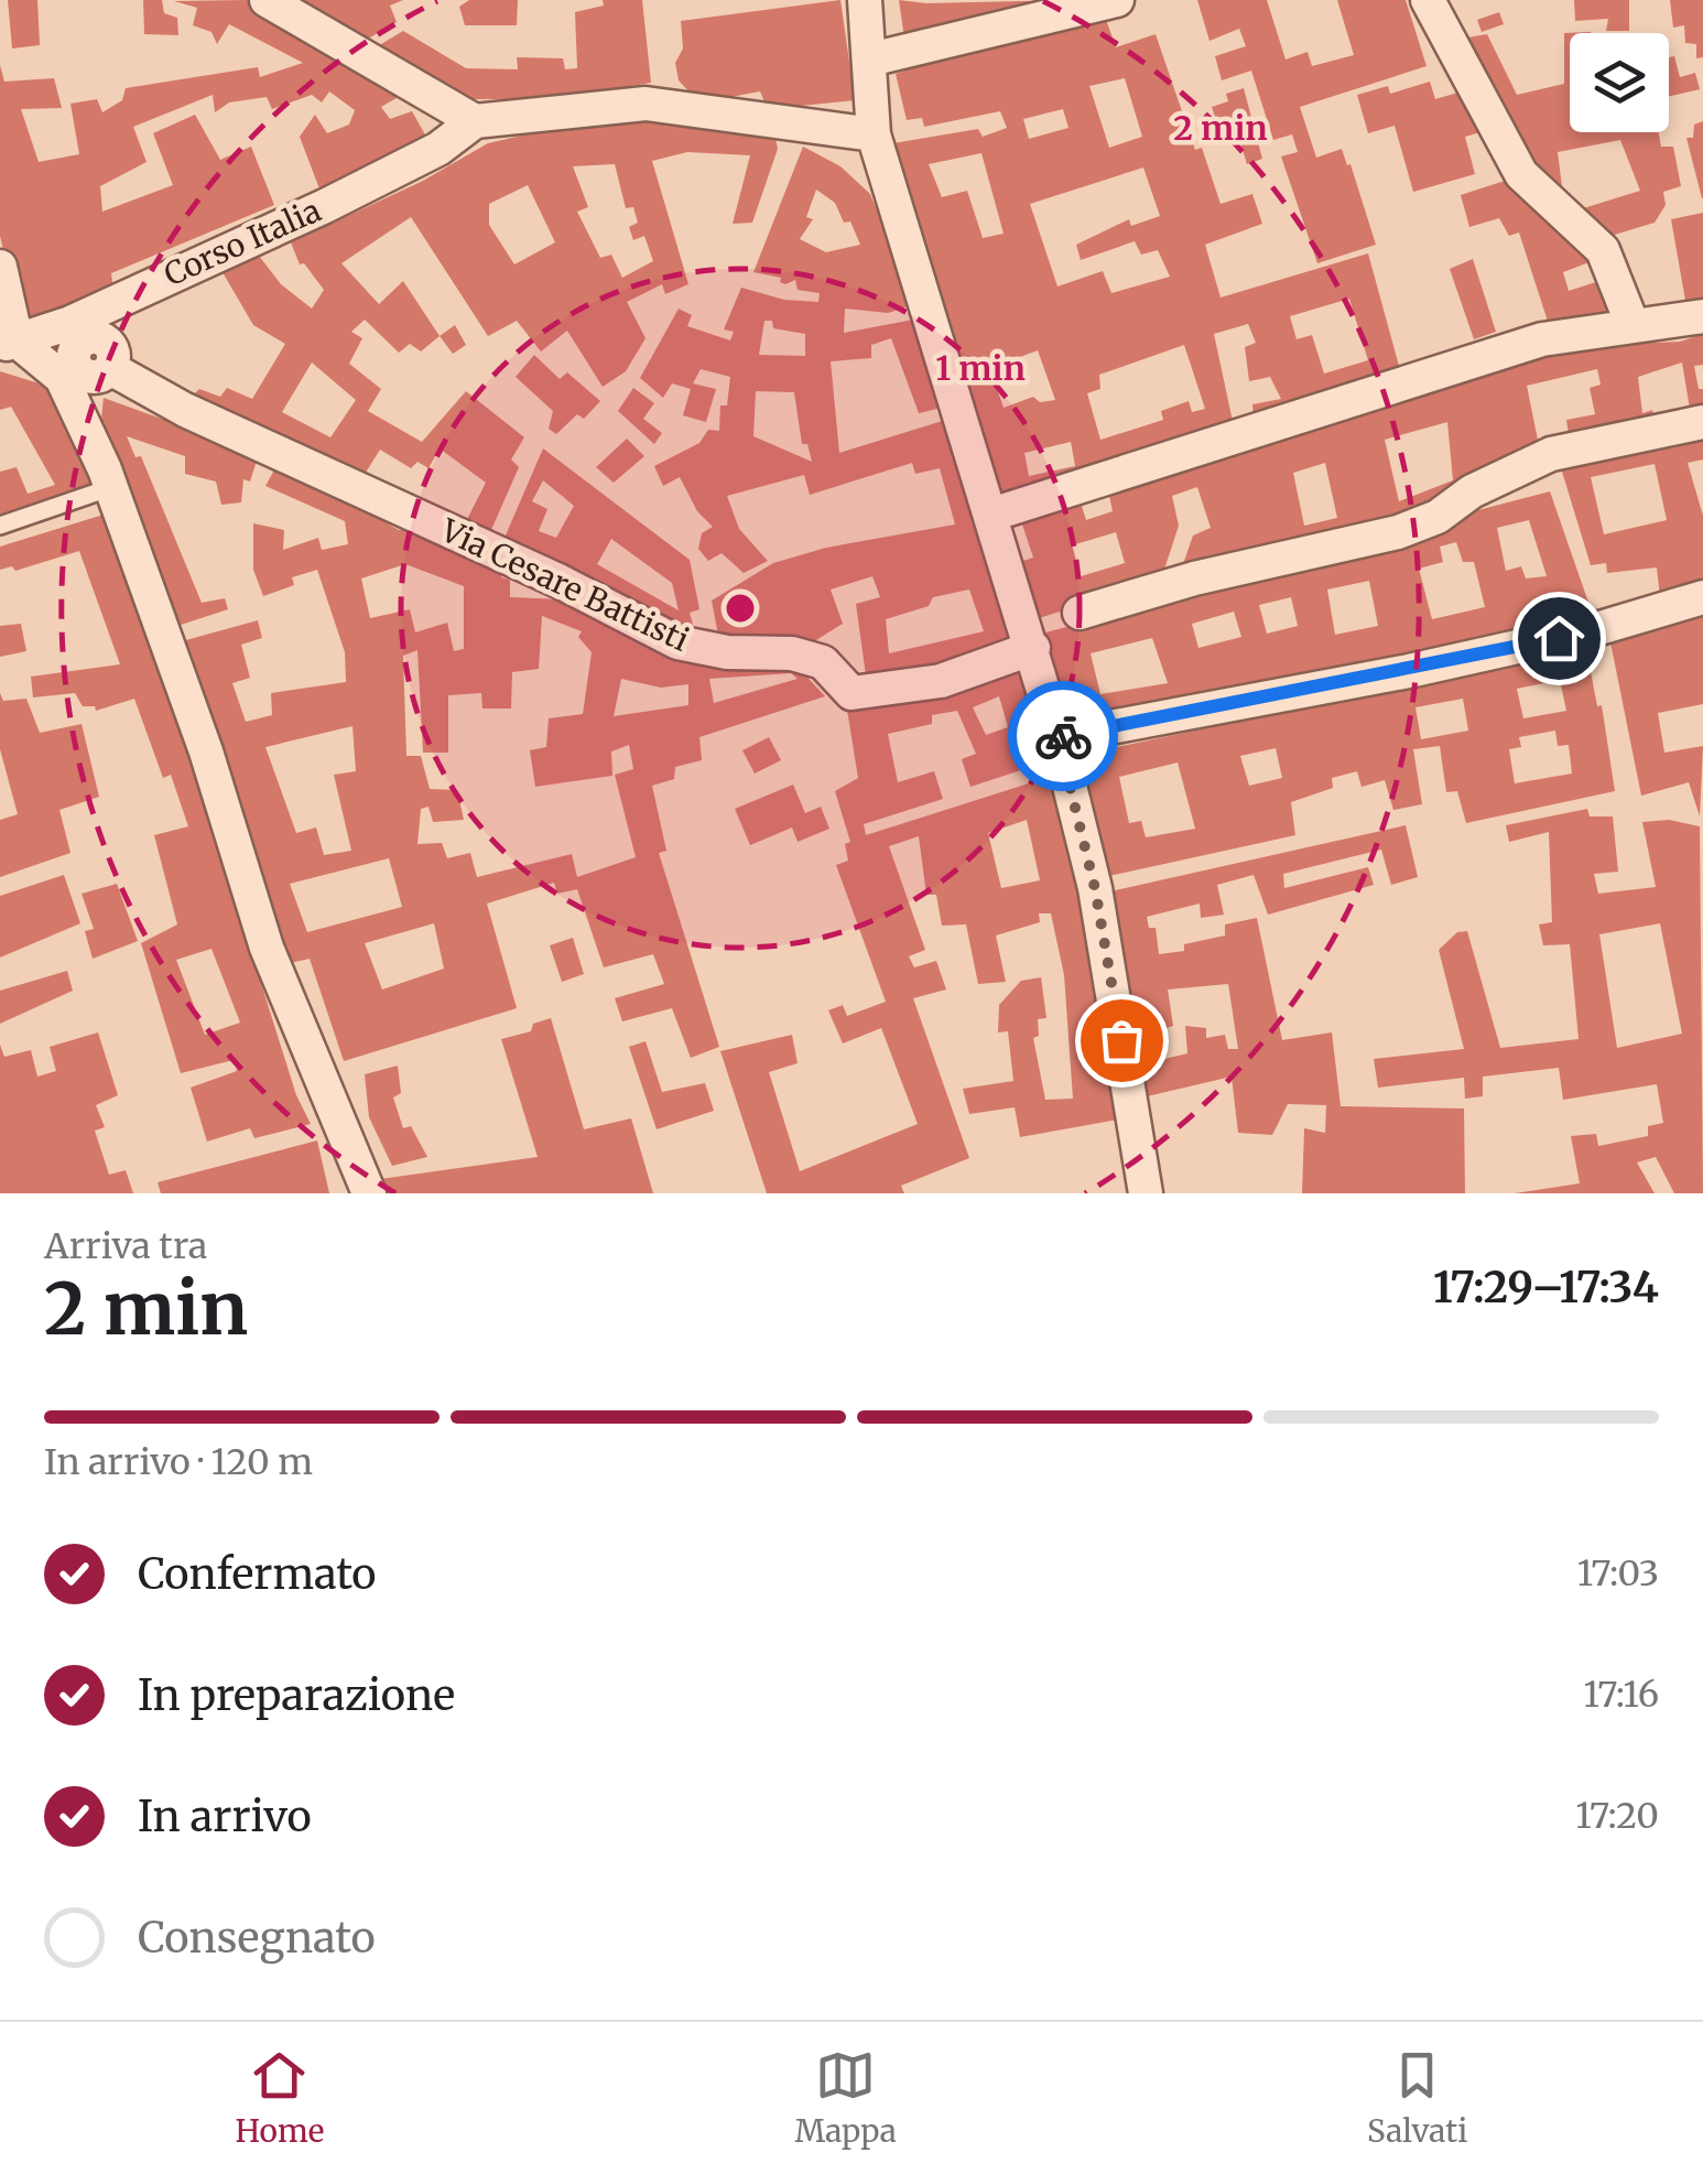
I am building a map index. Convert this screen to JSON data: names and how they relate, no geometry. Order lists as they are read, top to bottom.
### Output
{
  "streets": {
    "street": ["Corso Italia", "Via Cesare Battisti"]
  },
  "page": {
    "heading": ["2 min", "Arriva tra", "17:29–17:34"],
    "bar": "In arrivo · 120 m",
    "list": [
      ["Confermato", "17:03"],
      ["In preparazione", "17:16"],
      ["In arrivo", "17:20"],
      "Consegnato"
    ],
    "tabs": ["Home", "Mappa", "Salvati"]
  },
  "rings": ["2 min", "1 min"]
}
